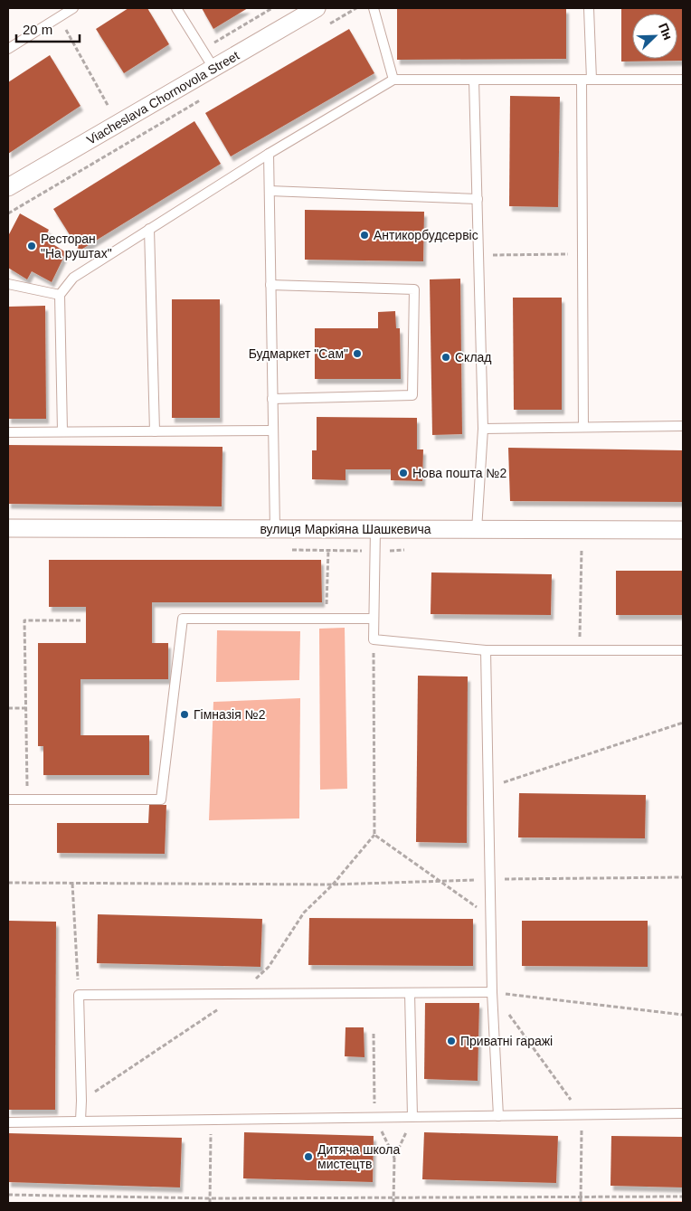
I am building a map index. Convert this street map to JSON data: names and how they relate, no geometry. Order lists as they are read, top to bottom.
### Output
{
  "streets": {
    "street": ["Viacheslava Chornovola Street", "вулиця Маркіяна Шашкевича"]
  },
  "places": [
    "Антикорбудсервіс",
    "Ресторан \"На руштах\"",
    "Будмаркет \"Сам\"",
    "Склад",
    "Нова пошта №2",
    "Гімназія №2",
    "Приватні гаражі",
    "Дитяча школа мистецтв"
  ],
  "scale_bar": "20 m",
  "north": "top right"
}
